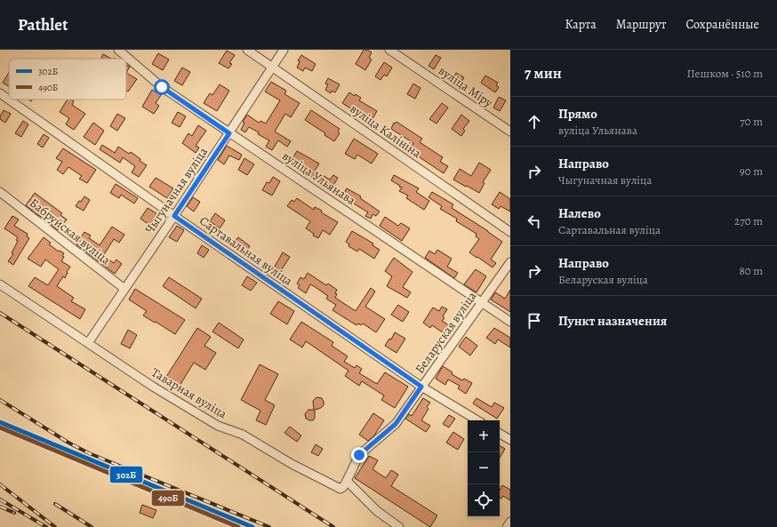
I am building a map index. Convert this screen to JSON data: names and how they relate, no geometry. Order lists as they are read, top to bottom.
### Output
{
  "streets": {
    "street": [
      "вуліца Міру",
      "вуліца Калініна",
      "вуліца Ульянава",
      "Чыгуначная вуліца",
      "Бабруйская вуліца",
      "Сартавальная вуліца",
      "Беларуская вуліца",
      "Таварная вуліца"
    ]
  },
  "crossings": [
    ["вуліца Калініна", "Чыгуначная вуліца"],
    ["вуліца Ульянава", "Чыгуначная вуліца"],
    ["вуліца Ульянава", "Беларуская вуліца"],
    ["Чыгуначная вуліца", "Бабруйская вуліца"],
    ["Чыгуначная вуліца", "Сартавальная вуліца"],
    ["Чыгуначная вуліца", "Таварная вуліца"],
    ["Сартавальная вуліца", "Беларуская вуліца"],
    ["Беларуская вуліца", "Таварная вуліца"]
  ],
  "lines": ["transit line 302Б", "transit line 490Б"],
  "legend": ["302Б", "490Б"],
  "page": {
    "header": "Pathlet",
    "nav": ["Карта", "Маршрут", "Сохранённые"],
    "heading": ["7 мин", "Пешком · 510 m"],
    "list": [
      ["Прямо", "вуліца Ульянава", "70 m"],
      ["Направо", "Чыгуначная вуліца", "90 m"],
      ["Налево", "Сартавальная вуліца", "270 m"],
      ["Направо", "Беларуская вуліца", "80 m"],
      "Пункт назначения"
    ],
    "map_buttons": ["+", "−"]
  }
}
